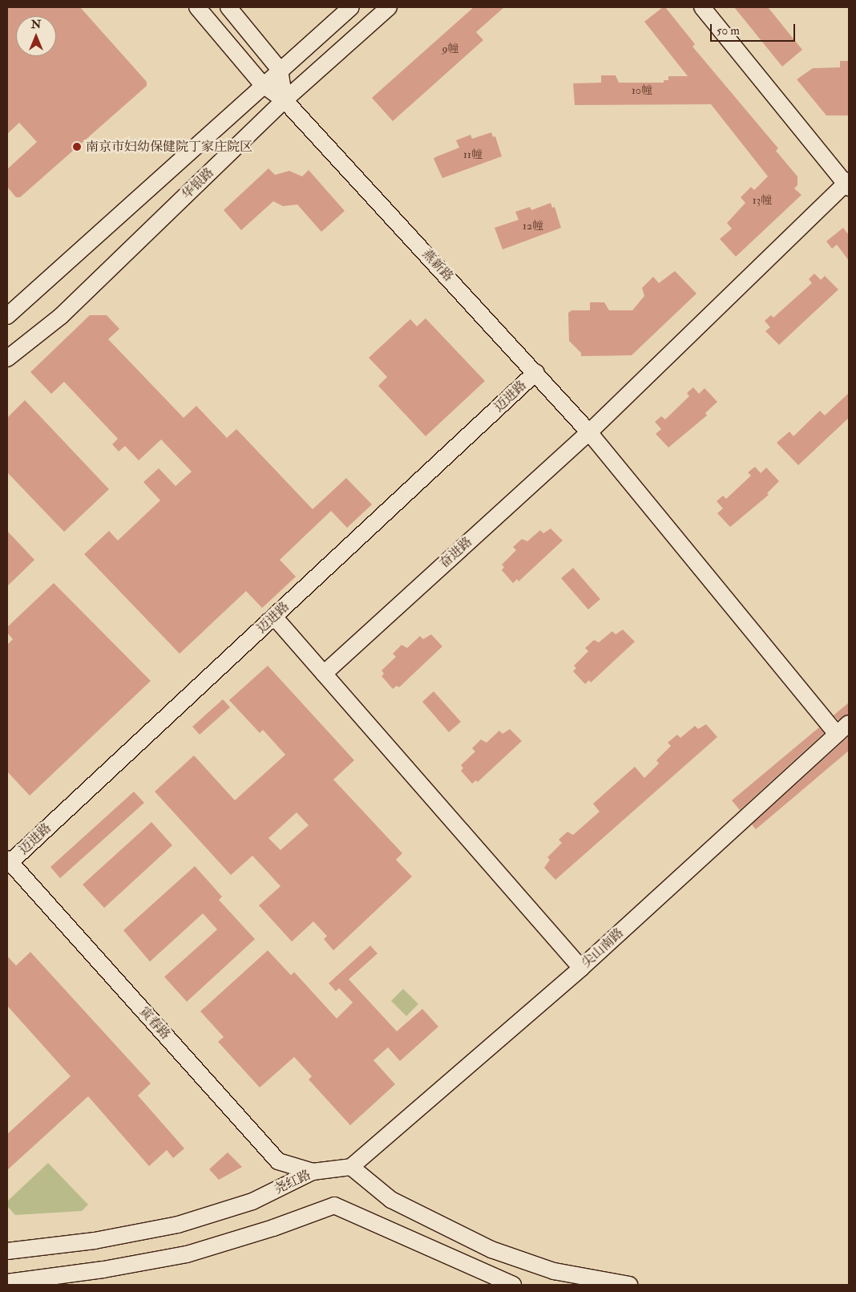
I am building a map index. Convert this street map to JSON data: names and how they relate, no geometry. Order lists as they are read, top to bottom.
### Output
{
  "streets": {
    "street": [
      "华银路",
      "燕新路",
      "迈进路",
      "奋进路",
      "尖山南路",
      "寅春路",
      "尧红路"
    ]
  },
  "crossings": [
    ["华银路", "燕新路"],
    ["燕新路", "迈进路"],
    ["燕新路", "奋进路"],
    ["燕新路", "尖山南路"],
    ["迈进路", "寅春路"],
    ["尖山南路", "尧红路"],
    ["寅春路", "尧红路"]
  ],
  "places": ["南京市妇幼保健院丁家庄院区"],
  "house_numbers": [
    "9幢",
    "10幢",
    "11幢",
    "13幢",
    "12幢"
  ],
  "scale_bar": "50 m",
  "north": "top"
}
